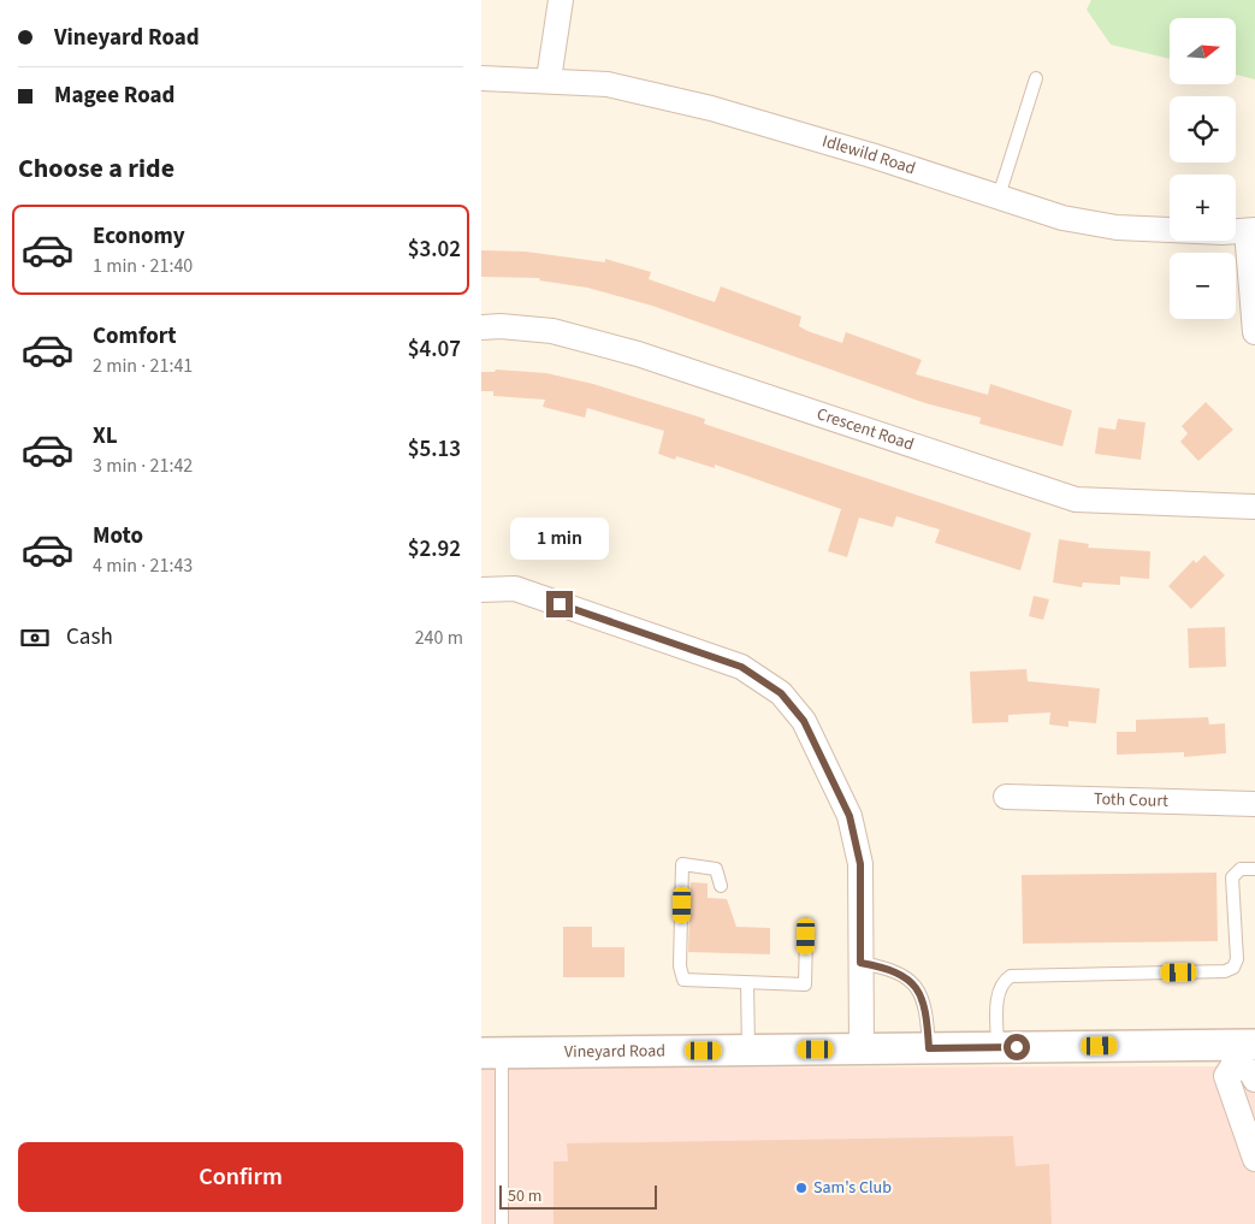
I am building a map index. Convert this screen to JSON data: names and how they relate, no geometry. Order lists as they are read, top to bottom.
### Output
{
  "streets": {
    "street": [
      "Idlewild Road",
      "Crescent Road",
      "Toth Court",
      "Vineyard Road"
    ]
  },
  "places": ["Sam's Club"],
  "scale_bar": "50 m",
  "north": "right",
  "page": {
    "banner": ["Vineyard Road", "Magee Road"],
    "map_buttons": ["+", "−"],
    "heading": "Choose a ride",
    "list": [
      {
        "name": "Economy",
        "note": "1 min · 21:40",
        "value": "$3.02"
      },
      {
        "name": "Comfort",
        "note": "2 min · 21:41",
        "value": "$4.07"
      },
      {
        "name": "XL",
        "note": "3 min · 21:42",
        "value": "$5.13"
      },
      {
        "name": "Moto",
        "note": "4 min · 21:43",
        "value": "$2.92"
      }
    ],
    "bubble": "1 min",
    "pay": ["Cash", "240 m"],
    "buttons": "Confirm",
    "scale": "50 m"
  }
}
